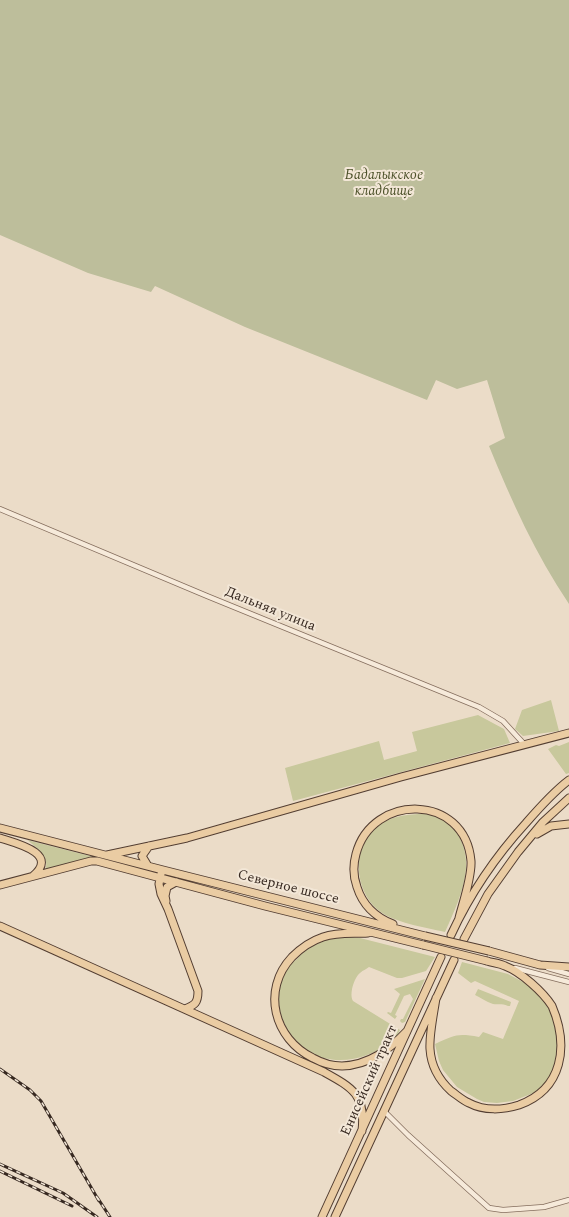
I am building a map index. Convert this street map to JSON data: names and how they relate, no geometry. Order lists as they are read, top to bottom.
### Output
{
  "streets": {
    "main road": ["Северное шоссе", "Енисейский тракт"],
    "street": ["Дальняя улица"]
  },
  "parks": ["Бадалыкское кладбище"]
}
